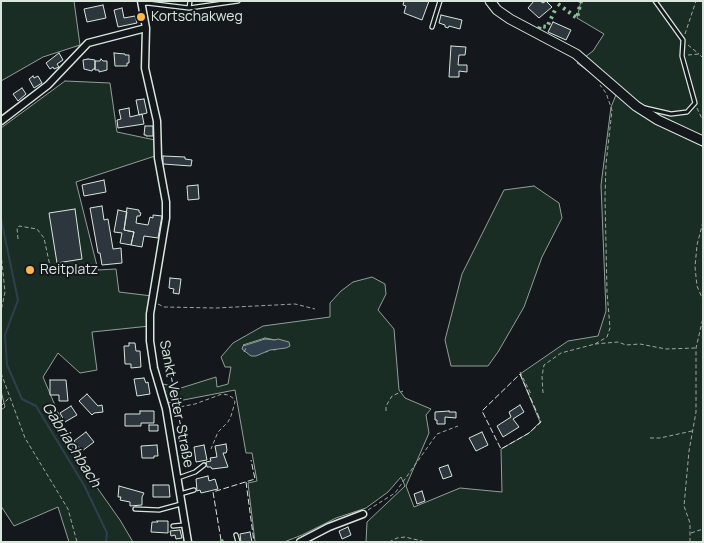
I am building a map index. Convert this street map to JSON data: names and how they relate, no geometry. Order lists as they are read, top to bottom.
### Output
{
  "streets": {
    "street": ["Sankt-Veiter-Straße"]
  },
  "water": ["Gabriachbach"],
  "places": ["Kortschakweg", "Reitplatz"]
}
